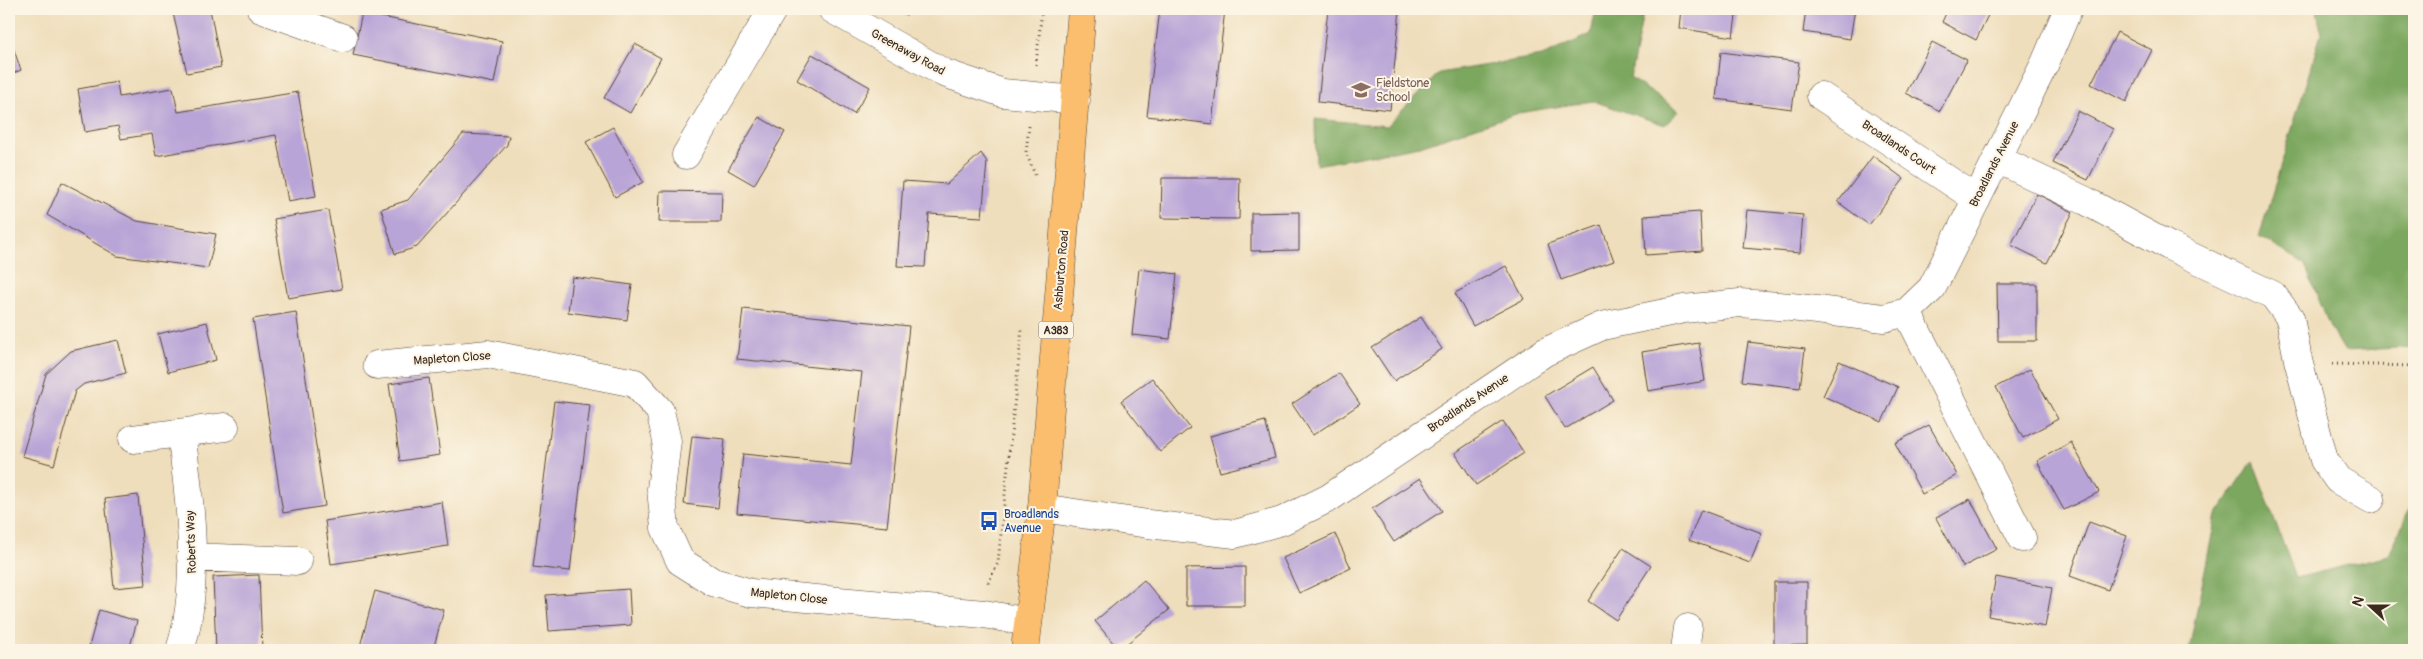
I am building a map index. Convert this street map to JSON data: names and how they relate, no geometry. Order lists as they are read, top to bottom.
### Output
{
  "streets": {
    "main road": ["Ashburton Road", "A383"],
    "street": [
      "Greenaway Road",
      "Broadlands Court",
      "Broadlands Avenue",
      "Mapleton Close",
      "Roberts Way"
    ]
  },
  "crossings": [
    ["Greenaway Road", "Ashburton Road"],
    ["Broadlands Court", "Broadlands Avenue"],
    ["Broadlands Avenue", "Ashburton Road"],
    ["Ashburton Road", "Mapleton Close"]
  ],
  "places": {
    "school or university": ["Fieldstone School"],
    "bus stop": ["Broadlands Avenue"]
  },
  "north": "left"
}
